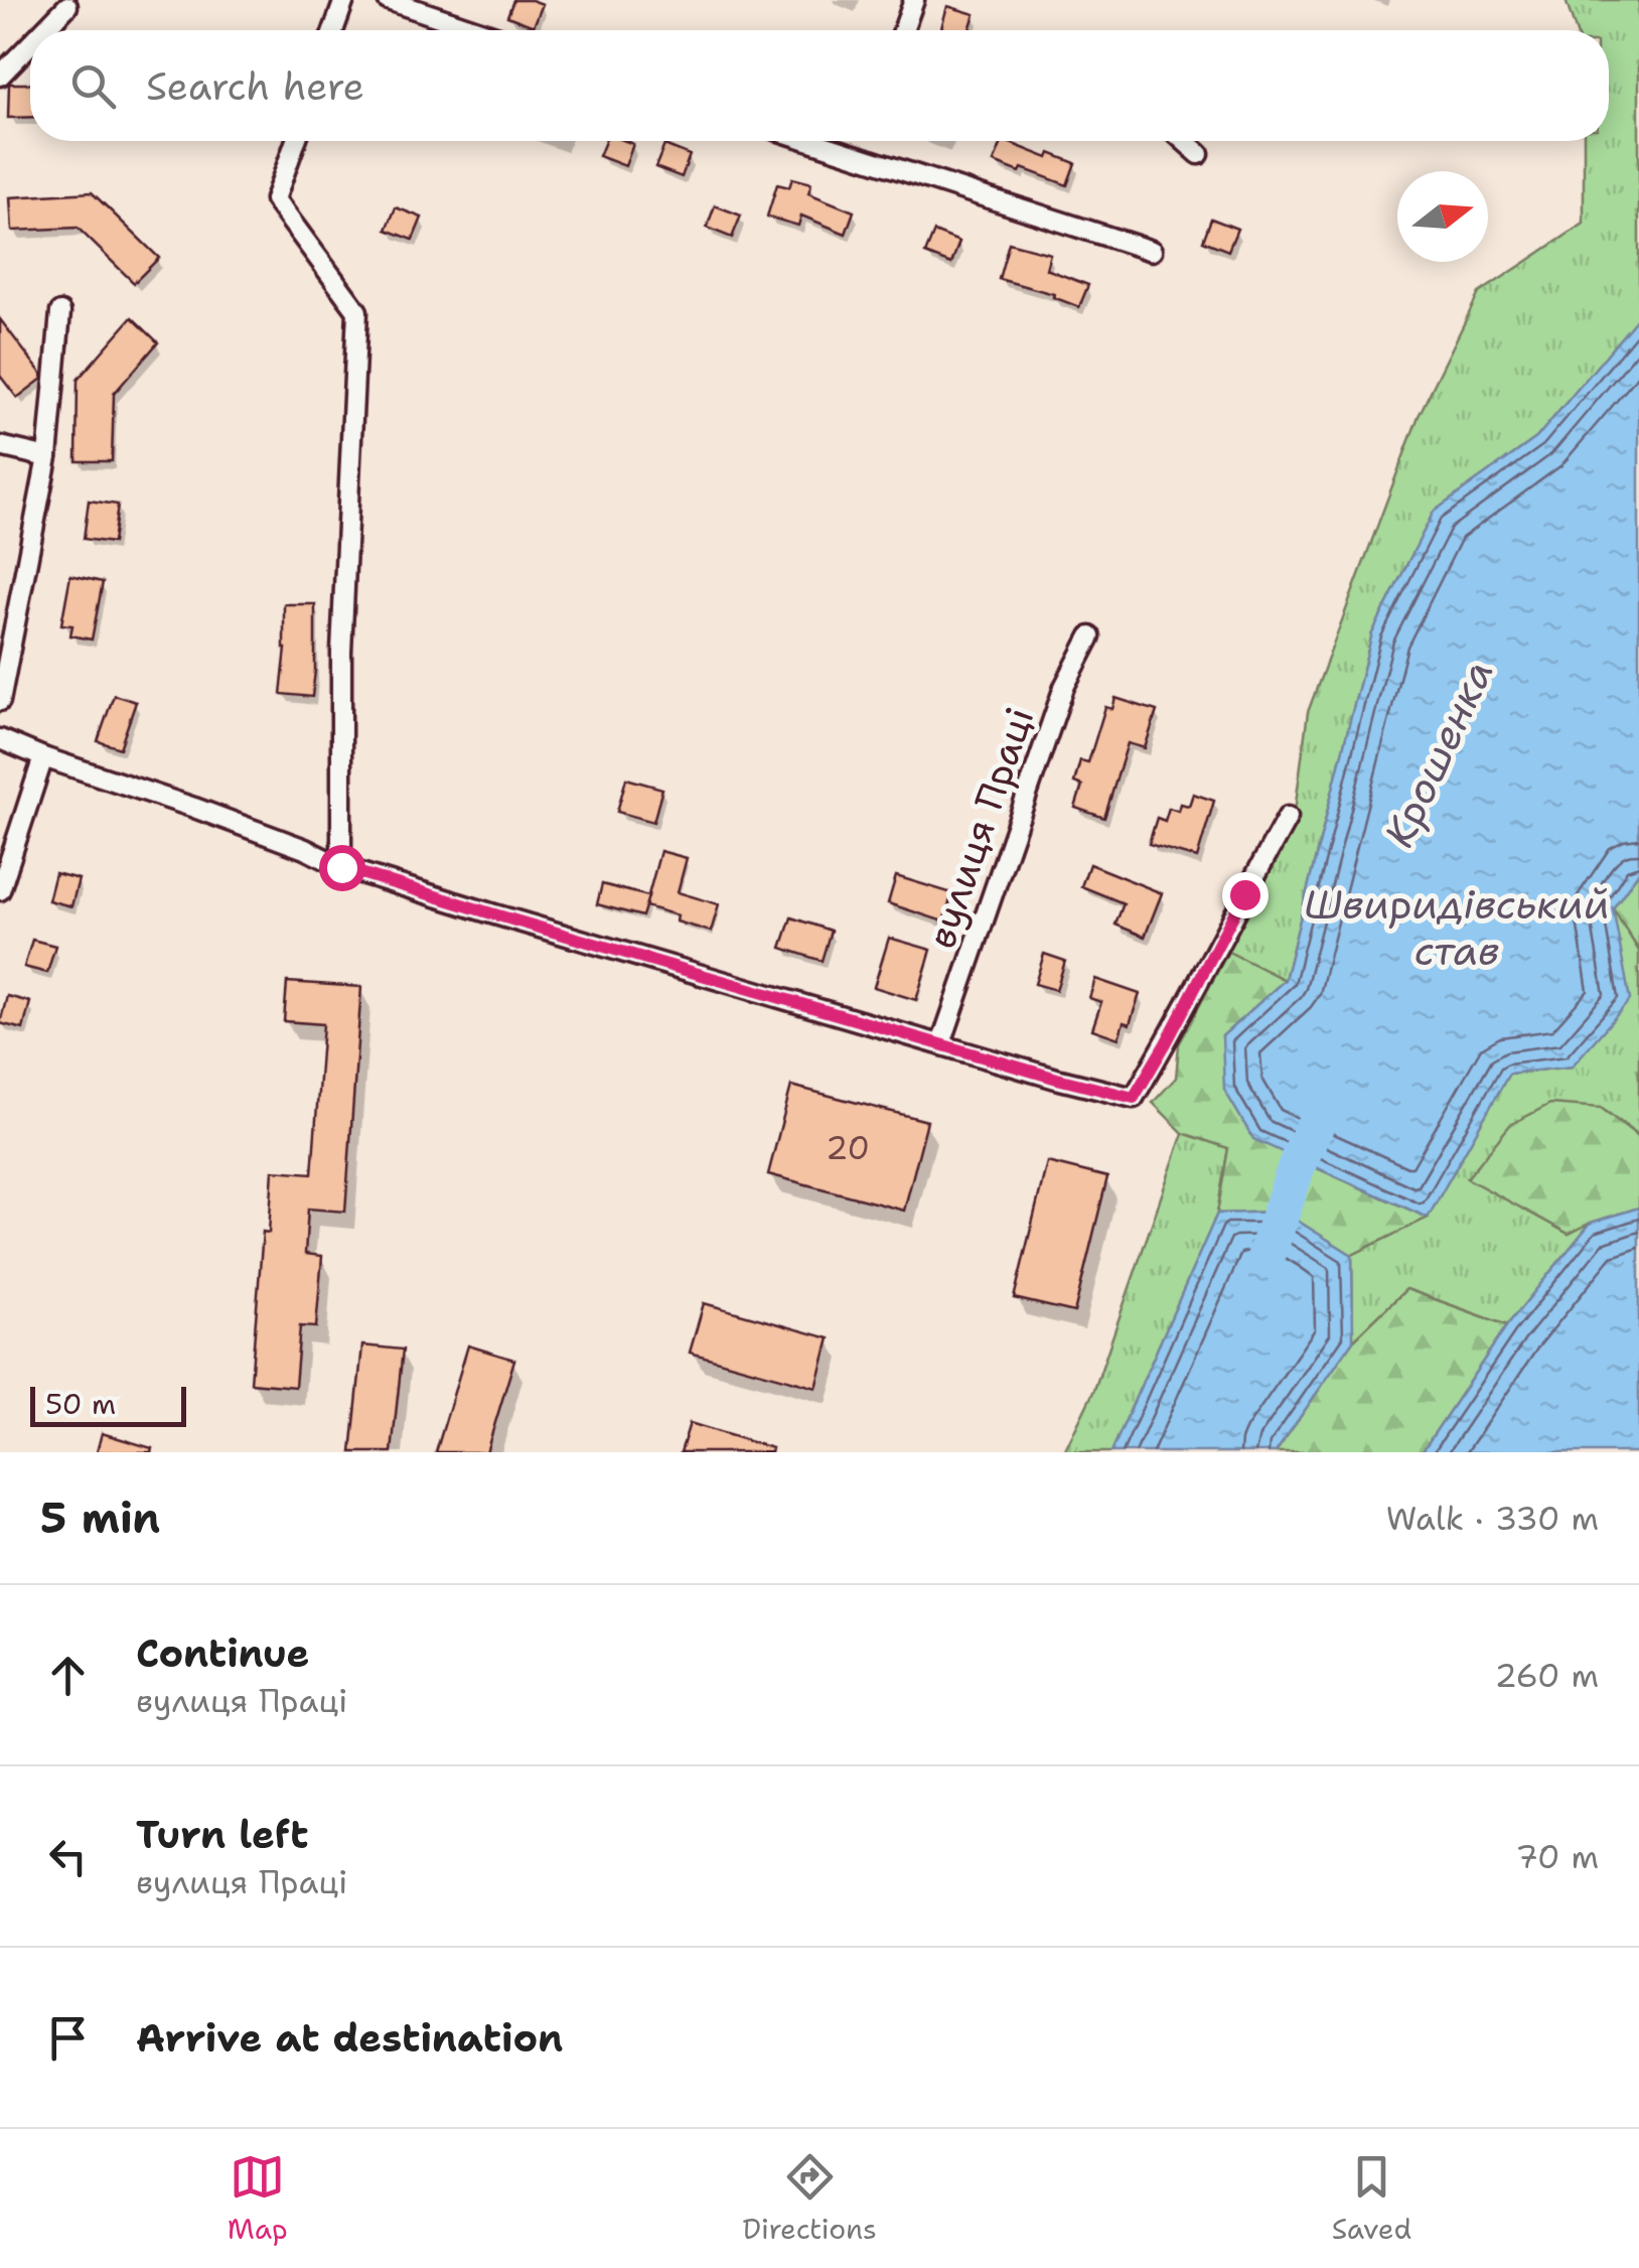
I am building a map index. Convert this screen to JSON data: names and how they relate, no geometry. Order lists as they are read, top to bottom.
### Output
{
  "streets": {
    "street": ["вулиця Праці"]
  },
  "water": ["Крошенка", "Швиридівський став"],
  "house_numbers": ["20"],
  "scale_bar": "50 m",
  "north": "right",
  "page": {
    "search": "Search here",
    "scale": "50 m",
    "heading": ["5 min", "Walk · 330 m"],
    "list": [
      ["Continue", "вулиця Праці", "260 m"],
      ["Turn left", "вулиця Праці", "70 m"],
      "Arrive at destination"
    ],
    "nav": ["Map", "Directions", "Saved"]
  }
}
